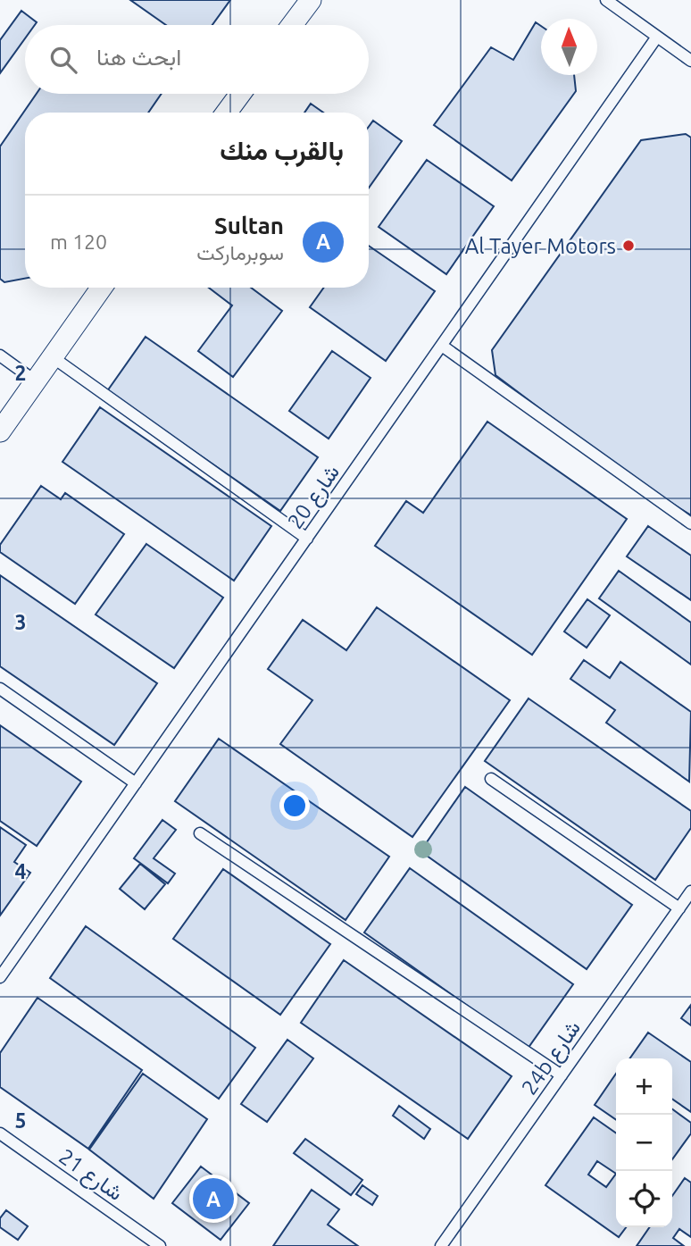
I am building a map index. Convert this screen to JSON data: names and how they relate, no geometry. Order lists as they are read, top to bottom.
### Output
{
  "streets": {
    "lane": ["شارع 20", "24b شارع", "شارع 21"]
  },
  "places": ["Al Tayer Motors"],
  "north": "top",
  "page": {
    "search": "ابحث هنا",
    "heading": "بالقرب منك",
    "list": [
      {
        "mark": "A",
        "name": "Sultan",
        "note": "سوبرماركت",
        "value": "120 m"
      }
    ],
    "map_buttons": ["+", "−"],
    "pins": "A"
  },
  "grid": {
    "rows": [
      "2",
      "3",
      "4",
      "5"
    ]
  }
}
